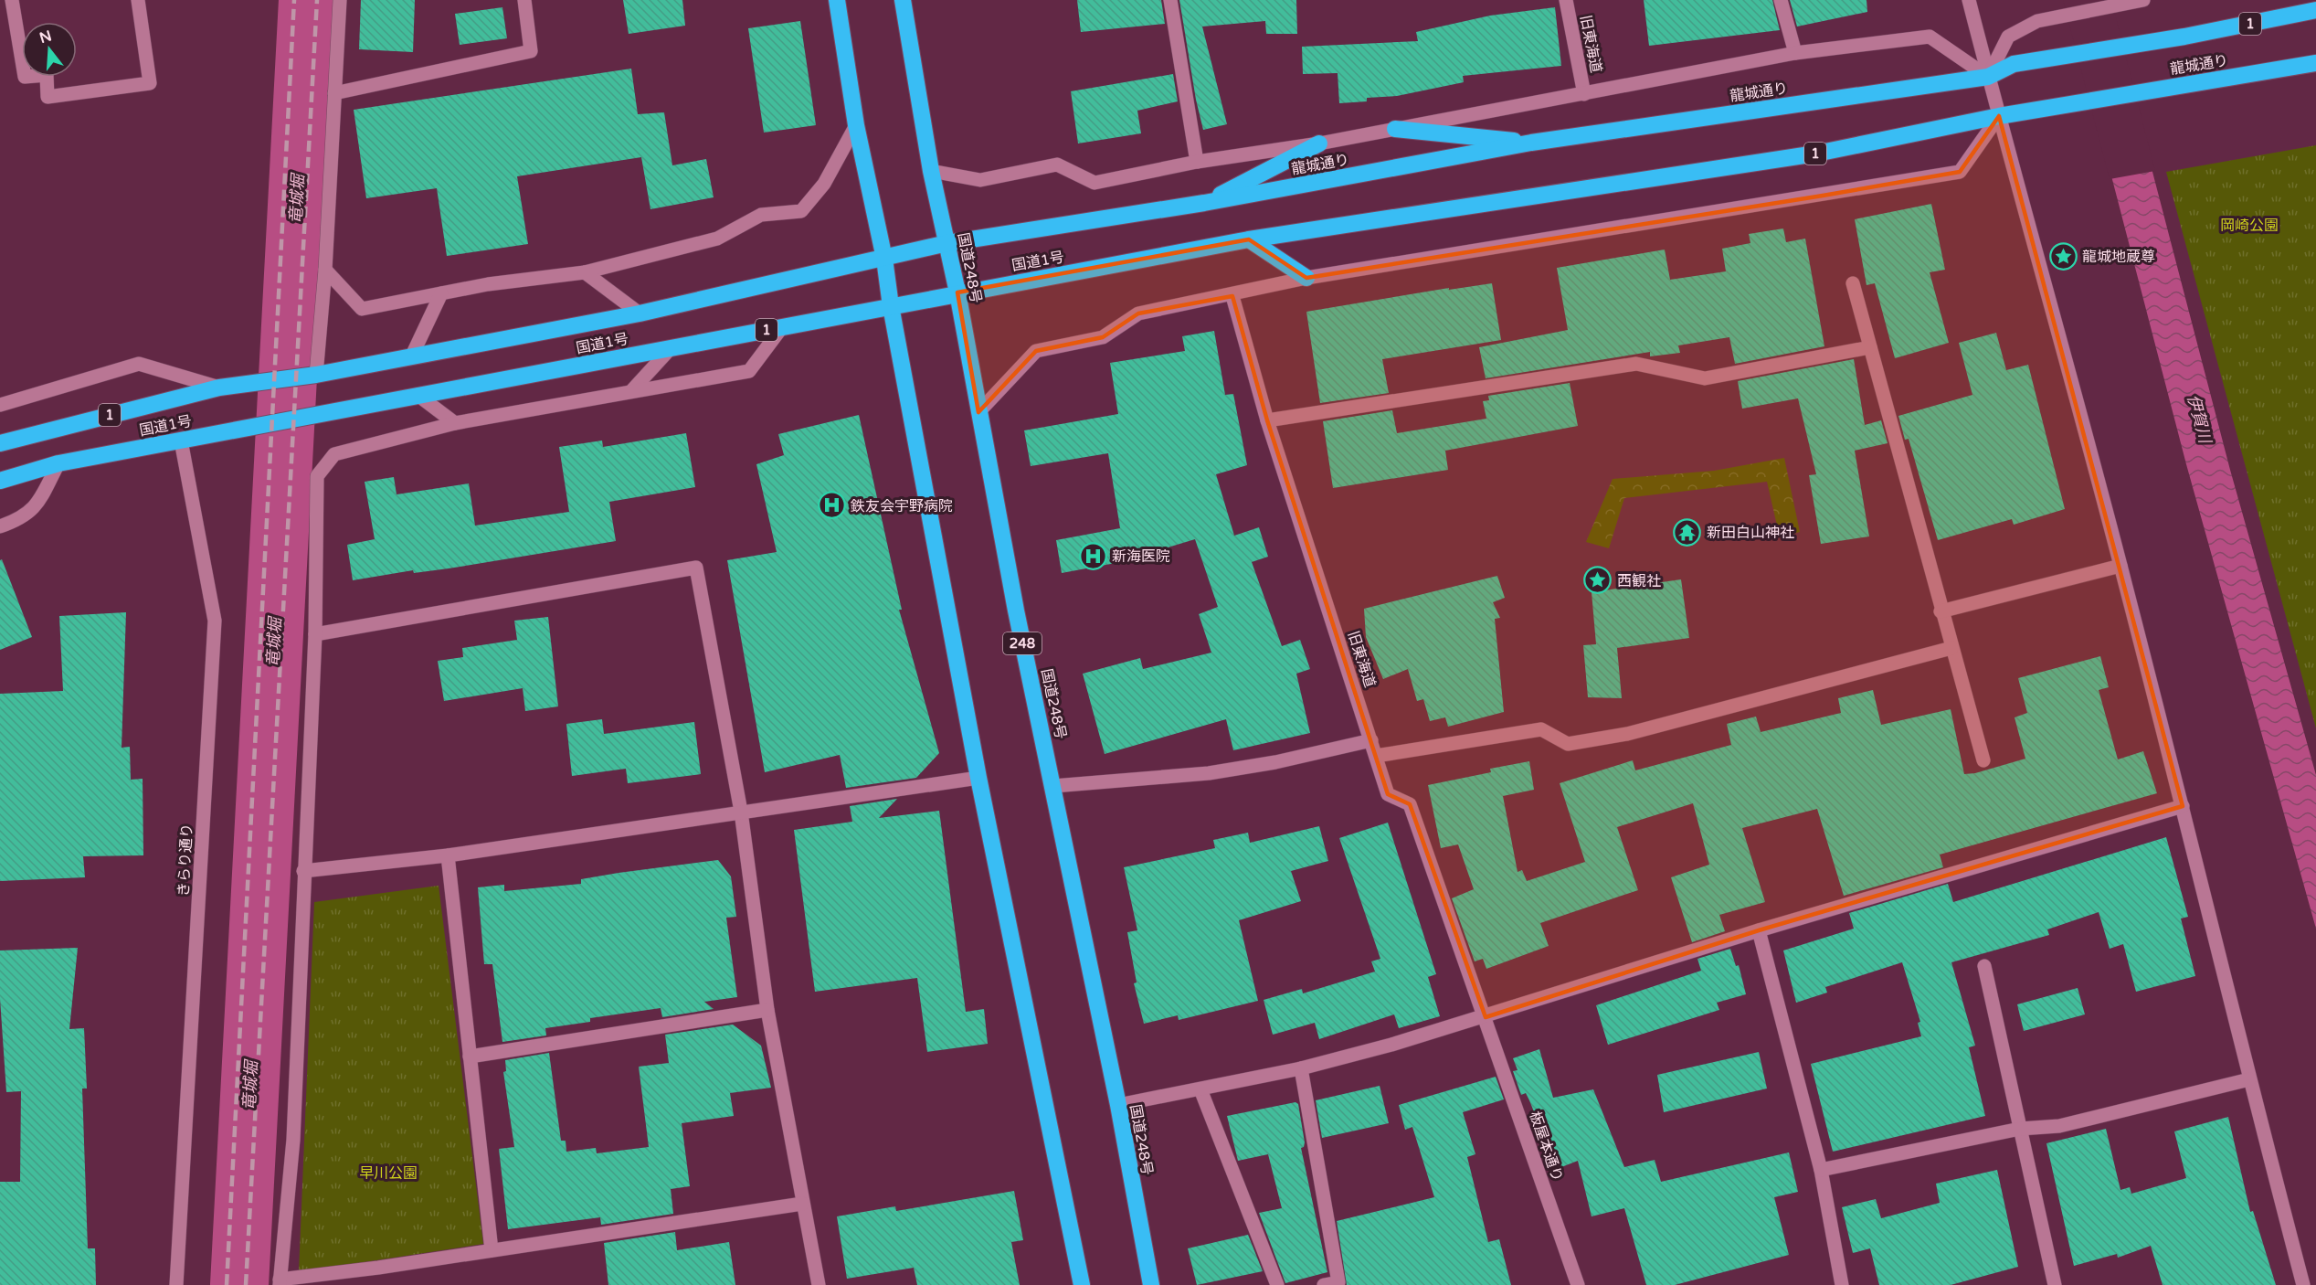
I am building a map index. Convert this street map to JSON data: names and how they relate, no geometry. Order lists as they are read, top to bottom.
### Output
{
  "streets": {
    "highway": [
      "1",
      "龍城通り",
      "国道1号",
      "国道248号",
      "248"
    ],
    "street": ["旧東海道", "きらり通り", "板屋本通り"]
  },
  "crossings": [
    ["旧東海道", "板屋本通り"],
    ["龍城通り", "国道1号"],
    ["国道1号", "国道248号"],
    ["国道1号", "きらり通り"]
  ],
  "water": ["竜城堀", "伊賀川"],
  "parks": ["岡崎公園", "早川公園"],
  "places": {
    "place": ["龍城地蔵尊", "西観社"],
    "hospital": ["鉄友会宇野病院", "新海医院"],
    "temple": ["新田白山神社"]
  },
  "north": "top"
}
